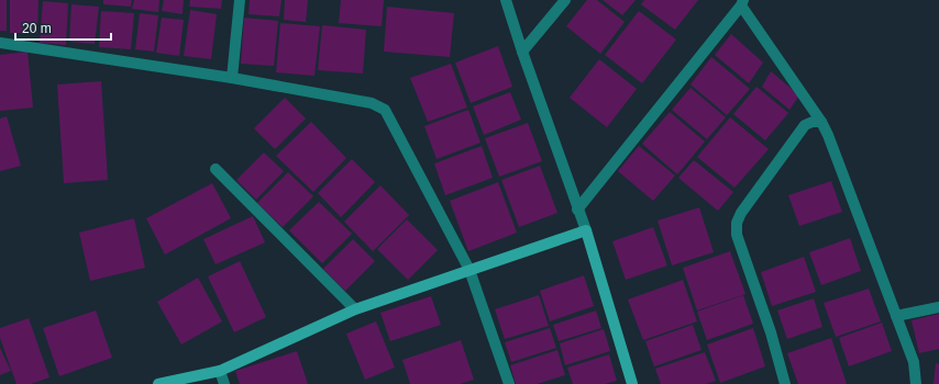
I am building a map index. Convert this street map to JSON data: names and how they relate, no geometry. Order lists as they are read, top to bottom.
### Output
{
  "scale_bar": "20 m"
}
